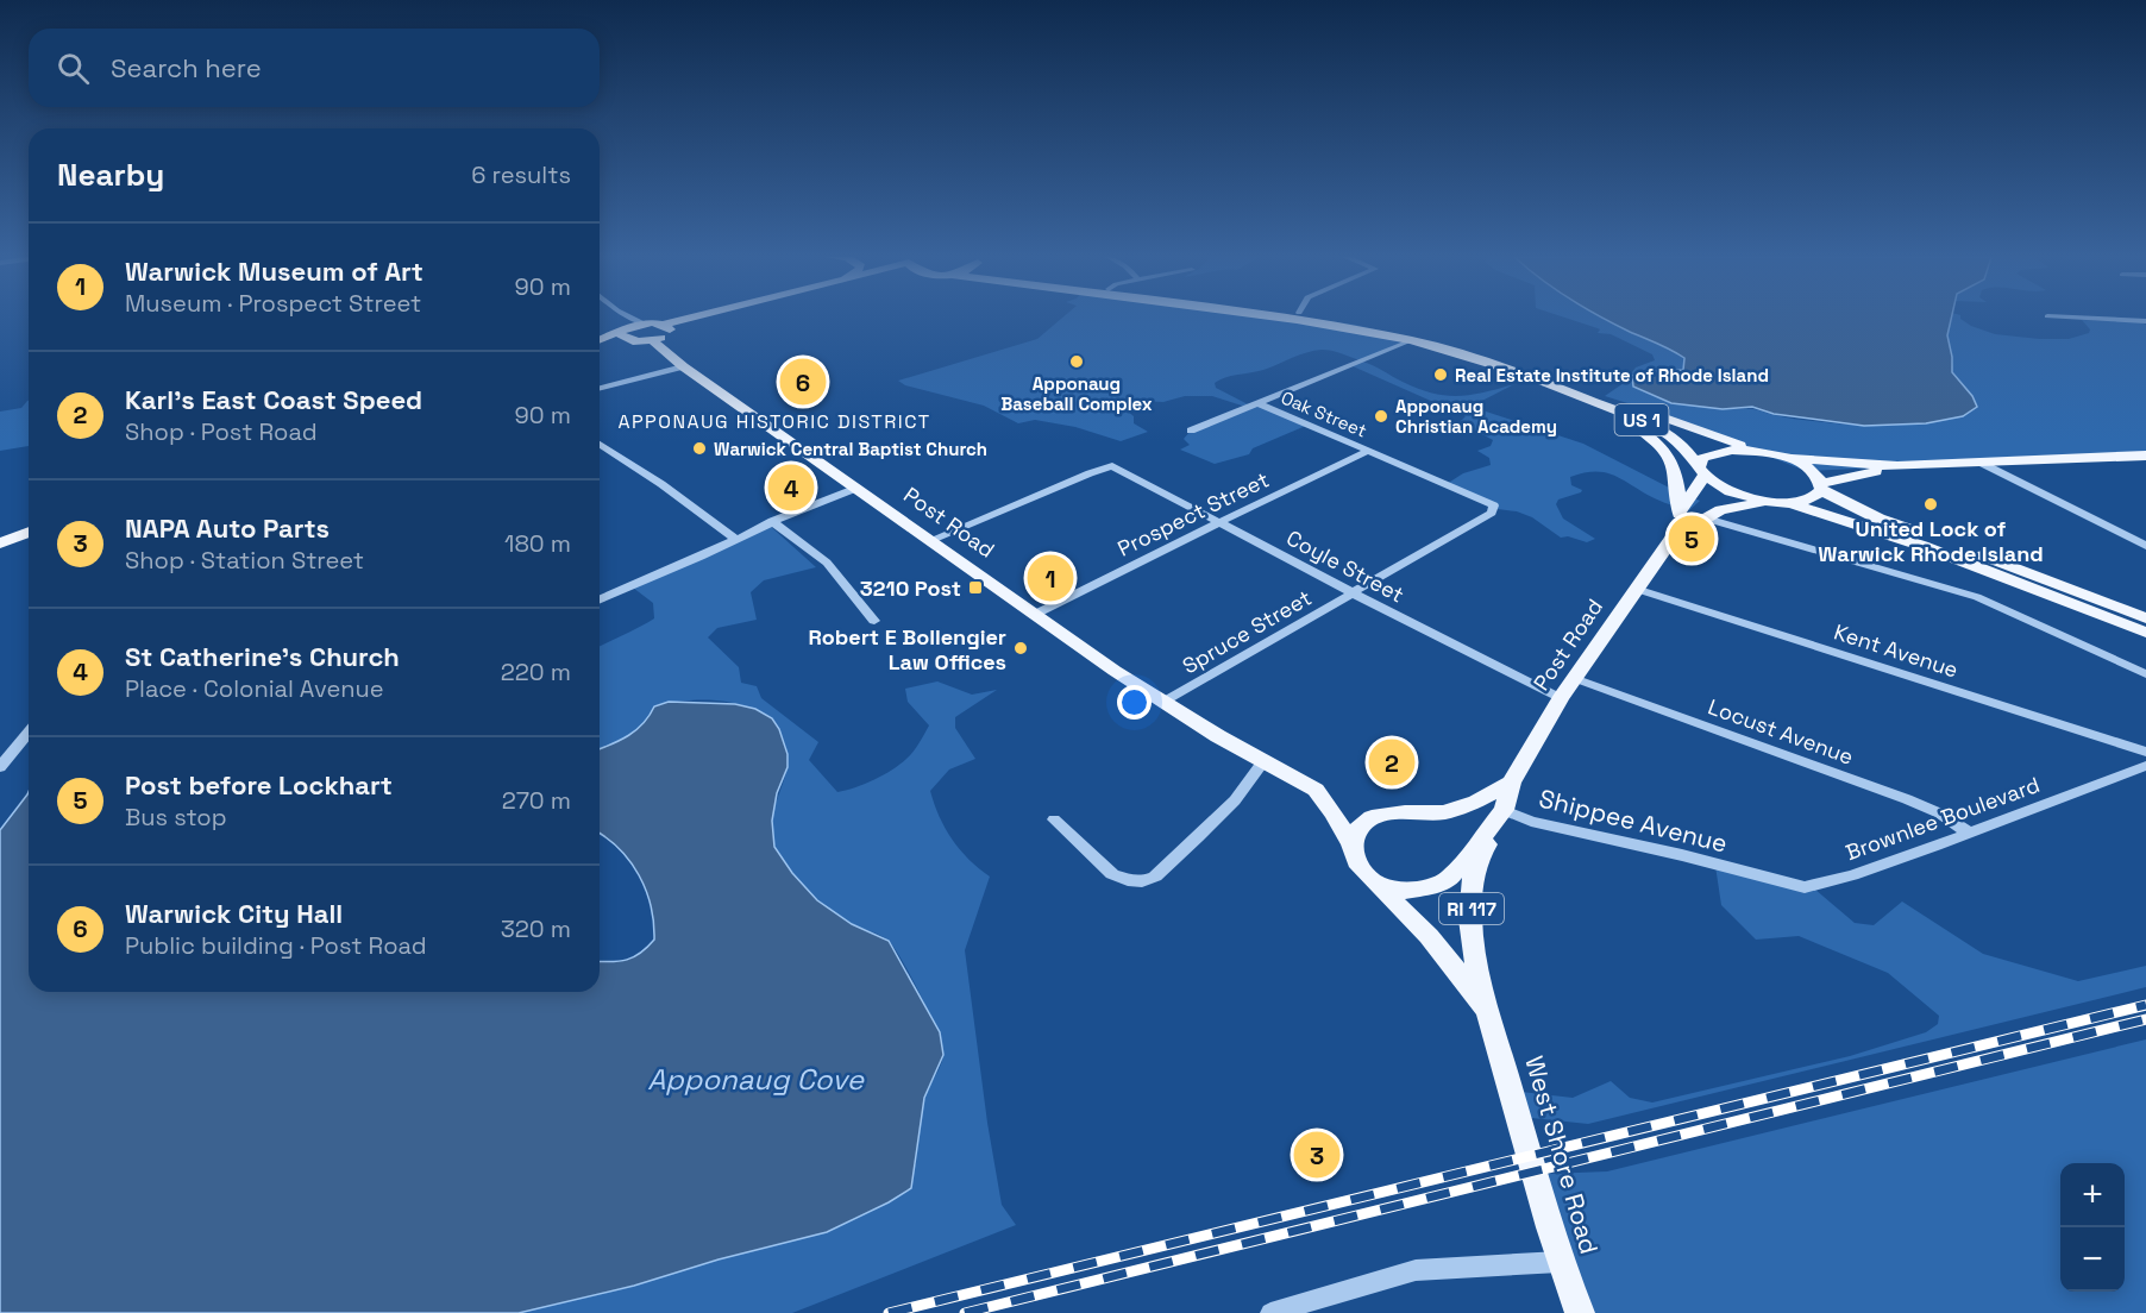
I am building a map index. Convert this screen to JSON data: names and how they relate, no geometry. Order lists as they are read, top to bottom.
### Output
{
  "streets": {
    "main road": [
      "US 1",
      "Post Road",
      "RI 117",
      "West Shore Road"
    ],
    "street": [
      "Oak Street",
      "Prospect Street",
      "Coyle Street",
      "Spruce Street",
      "Kent Avenue",
      "Locust Avenue",
      "Brownlee Boulevard",
      "Shippee Avenue"
    ]
  },
  "crossings": [
    ["Oak Street", "Prospect Street"],
    ["Oak Street", "Spruce Street"],
    ["US 1", "Post Road"],
    ["US 1", "RI 117"],
    ["Prospect Street", "Post Road"],
    ["Prospect Street", "Coyle Street"],
    ["Post Road", "Coyle Street"],
    ["Post Road", "Spruce Street"],
    ["Post Road", "Kent Avenue"],
    ["Post Road", "Locust Avenue"],
    ["Post Road", "Shippee Avenue"],
    ["Post Road", "RI 117"],
    ["Post Road", "West Shore Road"],
    ["Coyle Street", "Spruce Street"],
    ["Locust Avenue", "Brownlee Boulevard"],
    ["Brownlee Boulevard", "Shippee Avenue"],
    ["Shippee Avenue", "West Shore Road"]
  ],
  "districts": ["APPONAUG HISTORIC DISTRICT"],
  "water": ["Apponaug Cove"],
  "places": {
    "other": [
      "Apponaug Baseball Complex",
      "Real Estate Institute of Rhode Island",
      "Apponaug Christian Academy",
      "Warwick Central Baptist Church",
      "United Lock of Warwick Rhode Island",
      "Robert E Bollengier Law Offices"
    ],
    "transit": ["3210 Post"]
  },
  "page": {
    "search": "Search here",
    "heading": ["Nearby", "6 results"],
    "list": [
      {
        "mark": "1",
        "name": "Warwick Museum of Art",
        "note": "Museum · Prospect Street",
        "value": "90 m"
      },
      {
        "mark": "2",
        "name": "Karl's East Coast Speed",
        "note": "Shop · Post Road",
        "value": "90 m"
      },
      {
        "mark": "3",
        "name": "NAPA Auto Parts",
        "note": "Shop · Station Street",
        "value": "180 m"
      },
      {
        "mark": "4",
        "name": "St Catherine's Church",
        "note": "Place · Colonial Avenue",
        "value": "220 m"
      },
      {
        "mark": "5",
        "name": "Post before Lockhart",
        "note": "Bus stop",
        "value": "270 m"
      },
      {
        "mark": "6",
        "name": "Warwick City Hall",
        "note": "Public building · Post Road",
        "value": "320 m"
      }
    ],
    "pins": [
      "6",
      "4",
      "5",
      "1",
      "2",
      "3"
    ],
    "map_buttons": ["+", "−"]
  }
}
